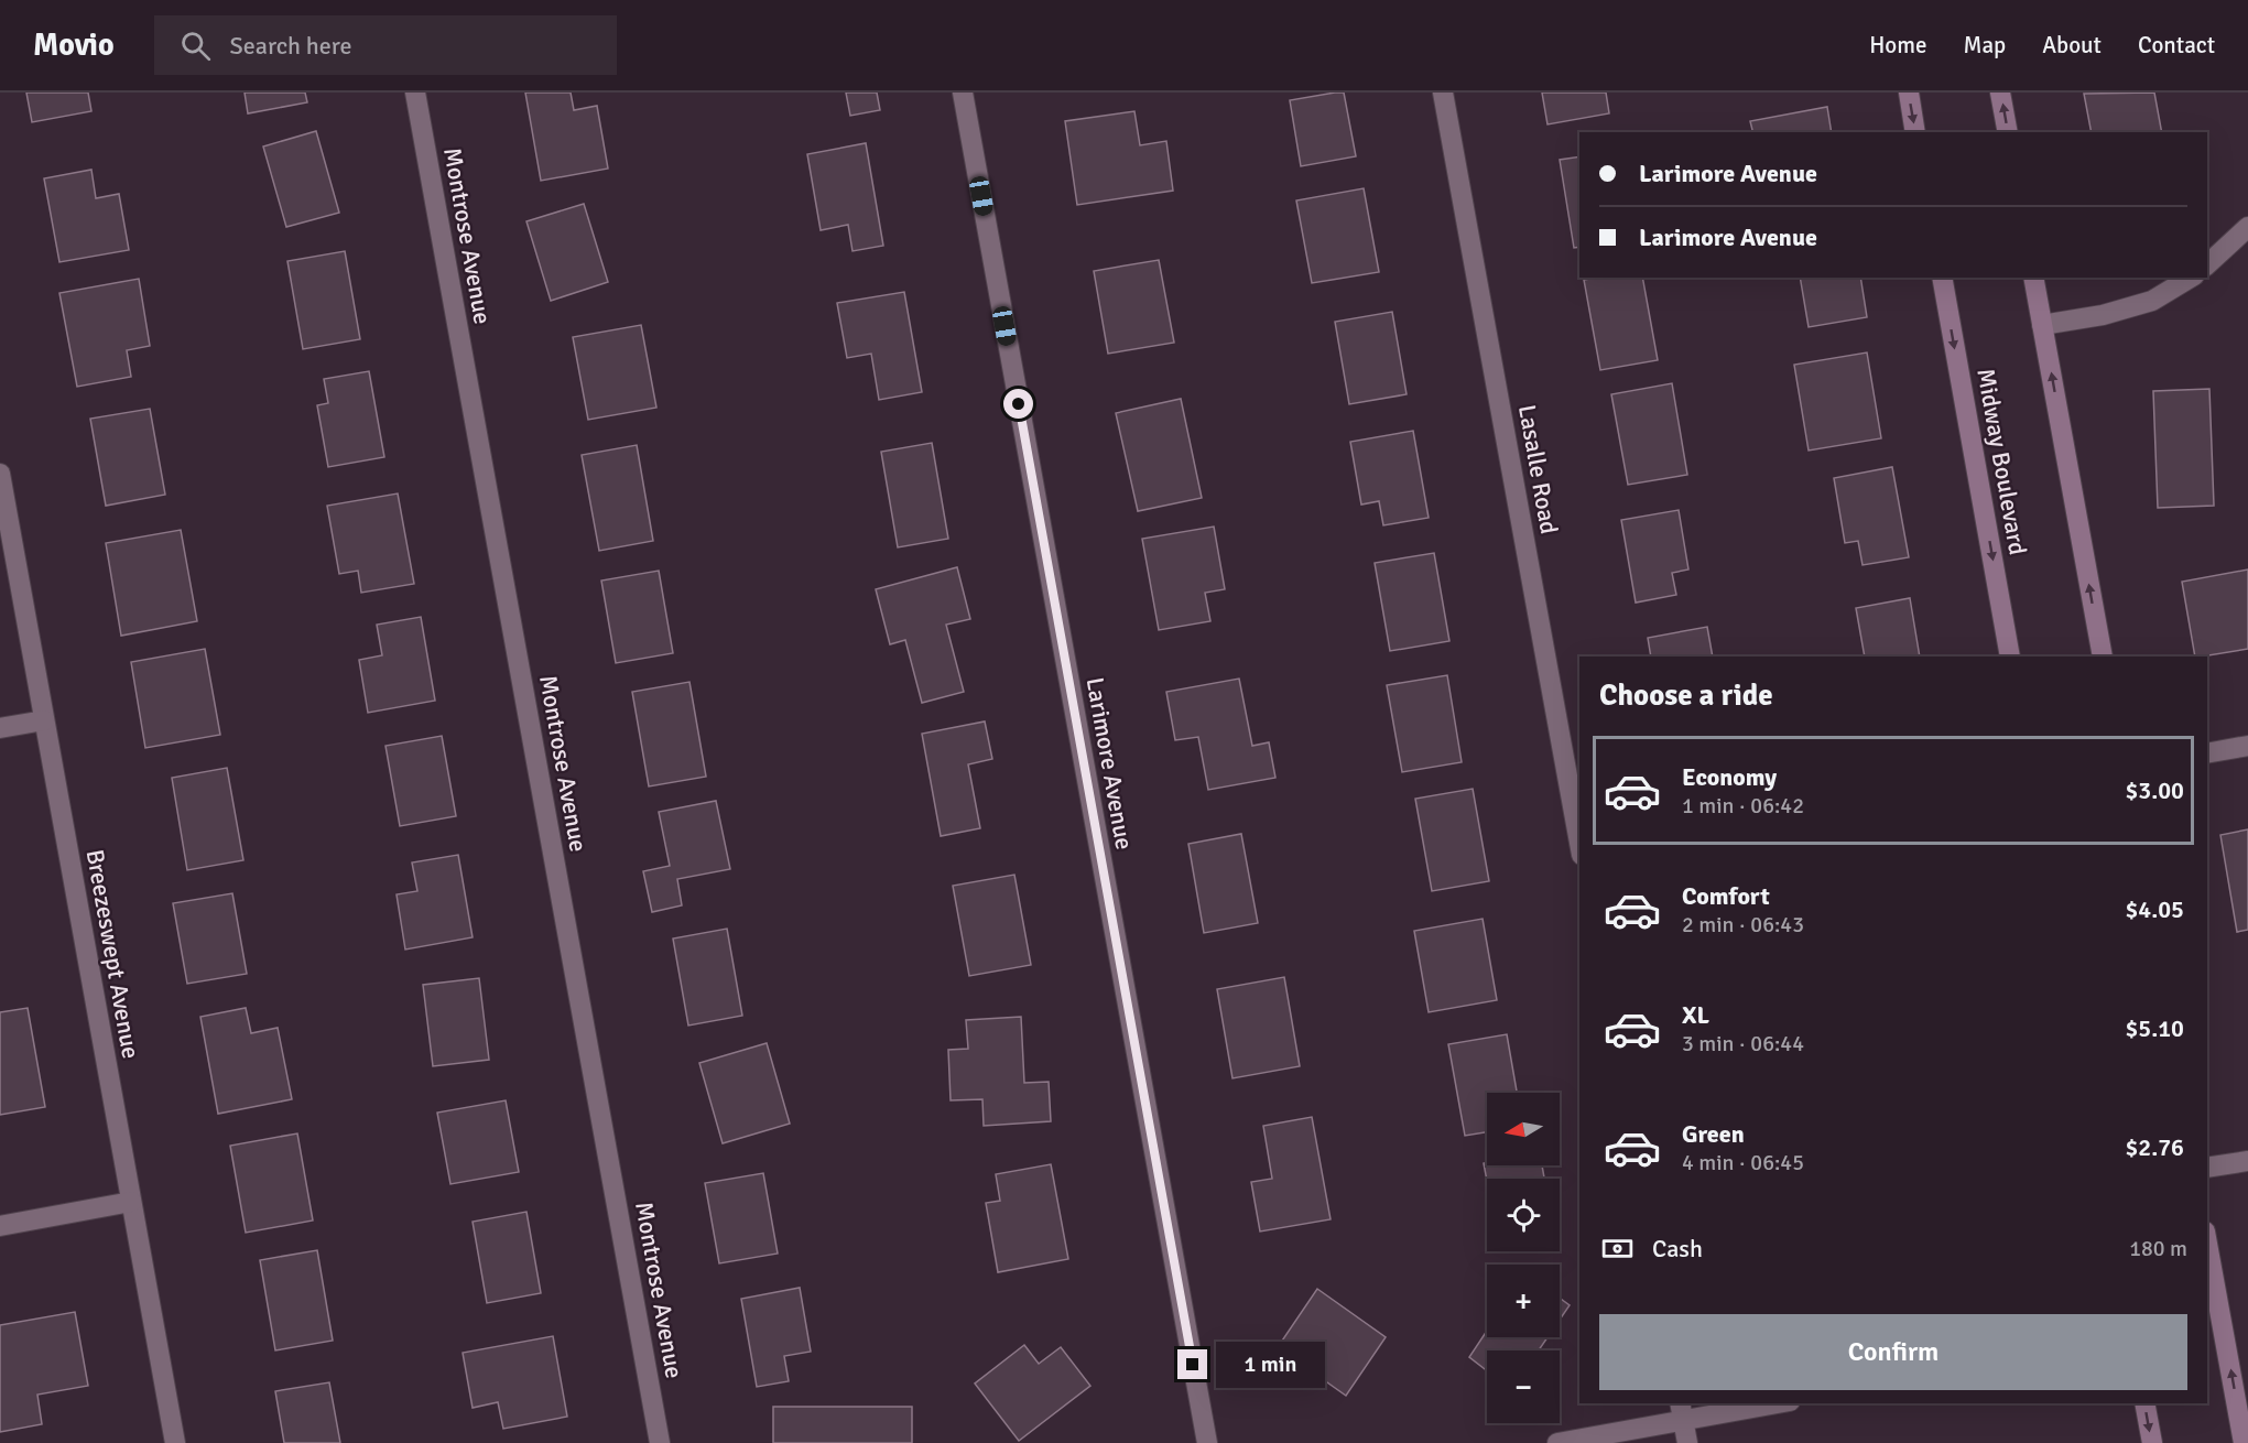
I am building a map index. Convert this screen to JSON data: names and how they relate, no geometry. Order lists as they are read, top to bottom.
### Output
{
  "streets": {
    "street": [
      "Montrose Avenue",
      "Midway Boulevard",
      "Lasalle Road",
      "Larimore Avenue",
      "Breezeswept Avenue"
    ]
  },
  "north": "left",
  "page": {
    "header": "Movio",
    "search": "Search here",
    "nav": [
      "Home",
      "Map",
      "About",
      "Contact"
    ],
    "banner": ["Larimore Avenue", "Larimore Avenue"],
    "heading": "Choose a ride",
    "list": [
      {
        "name": "Economy",
        "note": "1 min · 06:42",
        "value": "$3.00"
      },
      {
        "name": "Comfort",
        "note": "2 min · 06:43",
        "value": "$4.05"
      },
      {
        "name": "XL",
        "note": "3 min · 06:44",
        "value": "$5.10"
      },
      {
        "name": "Green",
        "note": "4 min · 06:45",
        "value": "$2.76"
      }
    ],
    "map_buttons": ["+", "−"],
    "pay": ["Cash", "180 m"],
    "buttons": "Confirm",
    "bubble": "1 min"
  }
}
